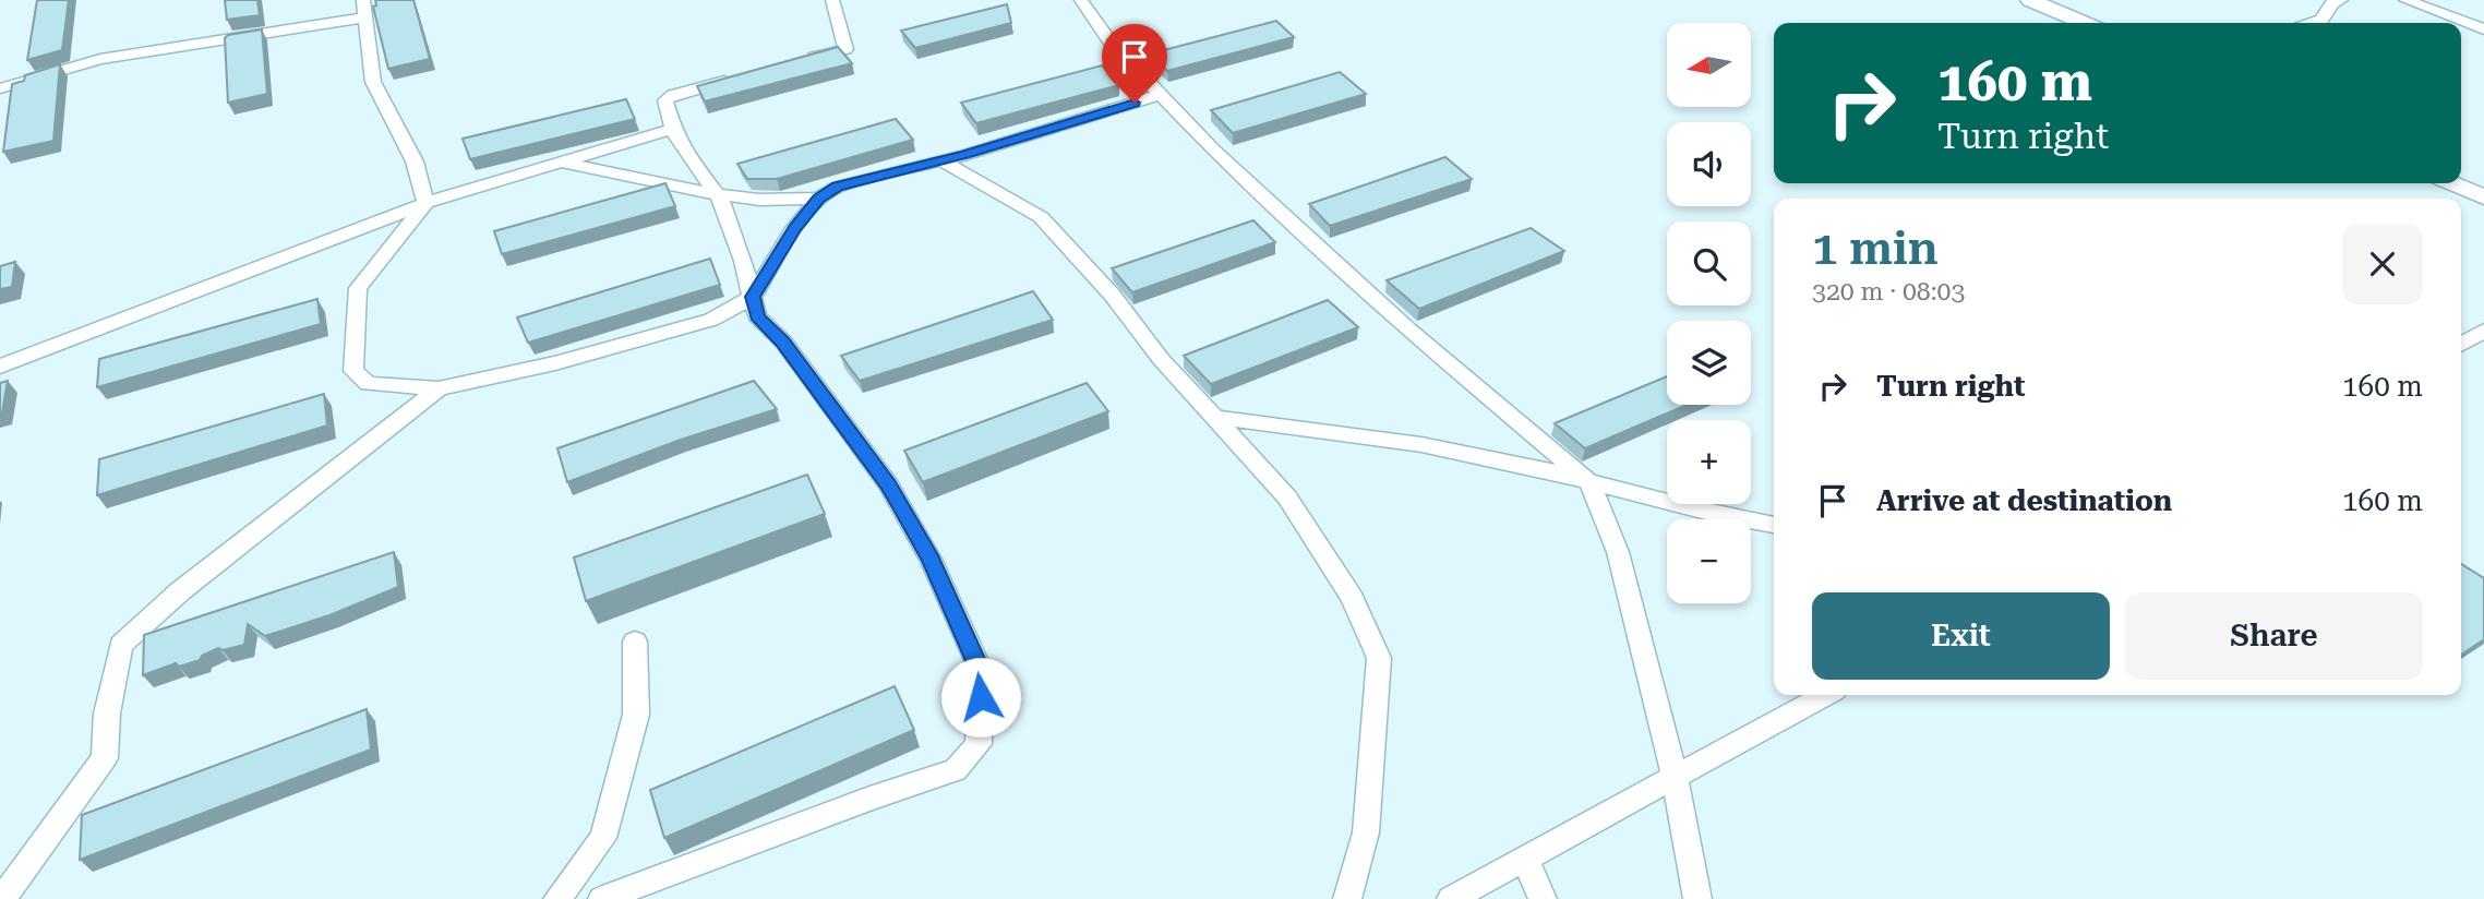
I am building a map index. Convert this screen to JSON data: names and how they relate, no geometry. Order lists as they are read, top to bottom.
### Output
{
  "north": "left",
  "page": {
    "map_buttons": ["+", "−"],
    "turn": ["160 m", "Turn right"],
    "heading": ["1 min", "320 m · 08:03"],
    "list": [
      {
        "name": "Turn right",
        "value": "160 m"
      },
      {
        "name": "Arrive at destination",
        "value": "160 m"
      }
    ],
    "buttons": ["Exit", "Share"]
  }
}
